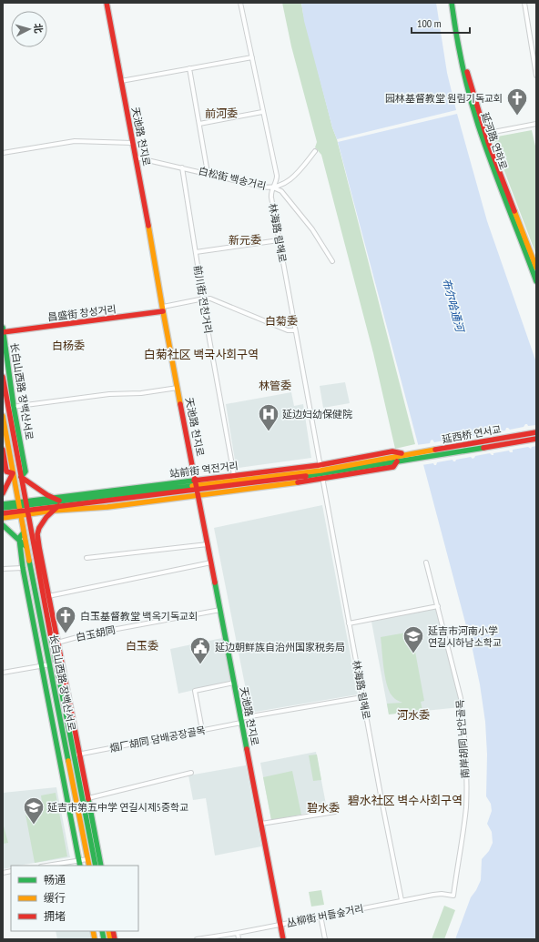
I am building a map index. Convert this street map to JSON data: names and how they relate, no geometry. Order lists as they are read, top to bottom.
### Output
{
  "streets": {
    "street": [
      "天池路 천지로",
      "延河路 연하로",
      "白松街 백송거리",
      "林海路 림해로",
      "前川街 전천거리",
      "昌盛街 창성거리",
      "长白山西路 장백산서로",
      "延西桥 연서교",
      "站前街 역전거리",
      "白玉胡同",
      "烟厂胡同 담배공장골목",
      "南岸胡同 남안골목",
      "丛柳街 버들숲거리"
    ]
  },
  "crossings": [
    ["天池路 천지로", "白松街 백송거리"],
    ["天池路 천지로", "昌盛街 창성거리"],
    ["天池路 천지로", "站前街 역전거리"],
    ["天池路 천지로", "白玉胡同"],
    ["天池路 천지로", "烟厂胡同 담배공장골목"],
    ["天池路 천지로", "丛柳街 버들숲거리"],
    ["白松街 백송거리", "林海路 림해로"],
    ["白松街 백송거리", "前川街 전천거리"],
    ["林海路 림해로", "站前街 역전거리"],
    ["林海路 림해로", "烟厂胡同 담배공장골목"],
    ["林海路 림해로", "丛柳街 버들숲거리"],
    ["前川街 전천거리", "站前街 역전거리"],
    ["昌盛街 창성거리", "长白山西路 장백산서로"],
    ["长白山西路 장백산서로", "站前街 역전거리"],
    ["长白山西路 장백산서로", "烟厂胡同 담배공장골목"],
    ["延西桥 연서교", "站前街 역전거리"],
    ["南岸胡同 남안골목", "丛柳街 버들숲거리"]
  ],
  "districts": [
    "前河委",
    "新元委",
    "白菊委",
    "白杨委",
    "白菊社区 백국사회구역",
    "林管委",
    "白玉委",
    "河水委",
    "碧水社区 벽수사회구역",
    "碧水委"
  ],
  "water": ["布尔哈通河"],
  "places": {
    "church": ["园林基督教堂 원림기독교회", "白玉基督教堂 백옥기독교회"],
    "hospital": ["延边妇幼保健院"],
    "school or university": ["延吉市河南小学 연길시하남소학교", "延吉市第五中学 연길시제5중학교"],
    "public building": ["延边朝鲜族自治州国家税务局"]
  },
  "legend": ["畅通", "缓行", "拥堵"],
  "scale_bar": "100 m",
  "north": "right"
}
